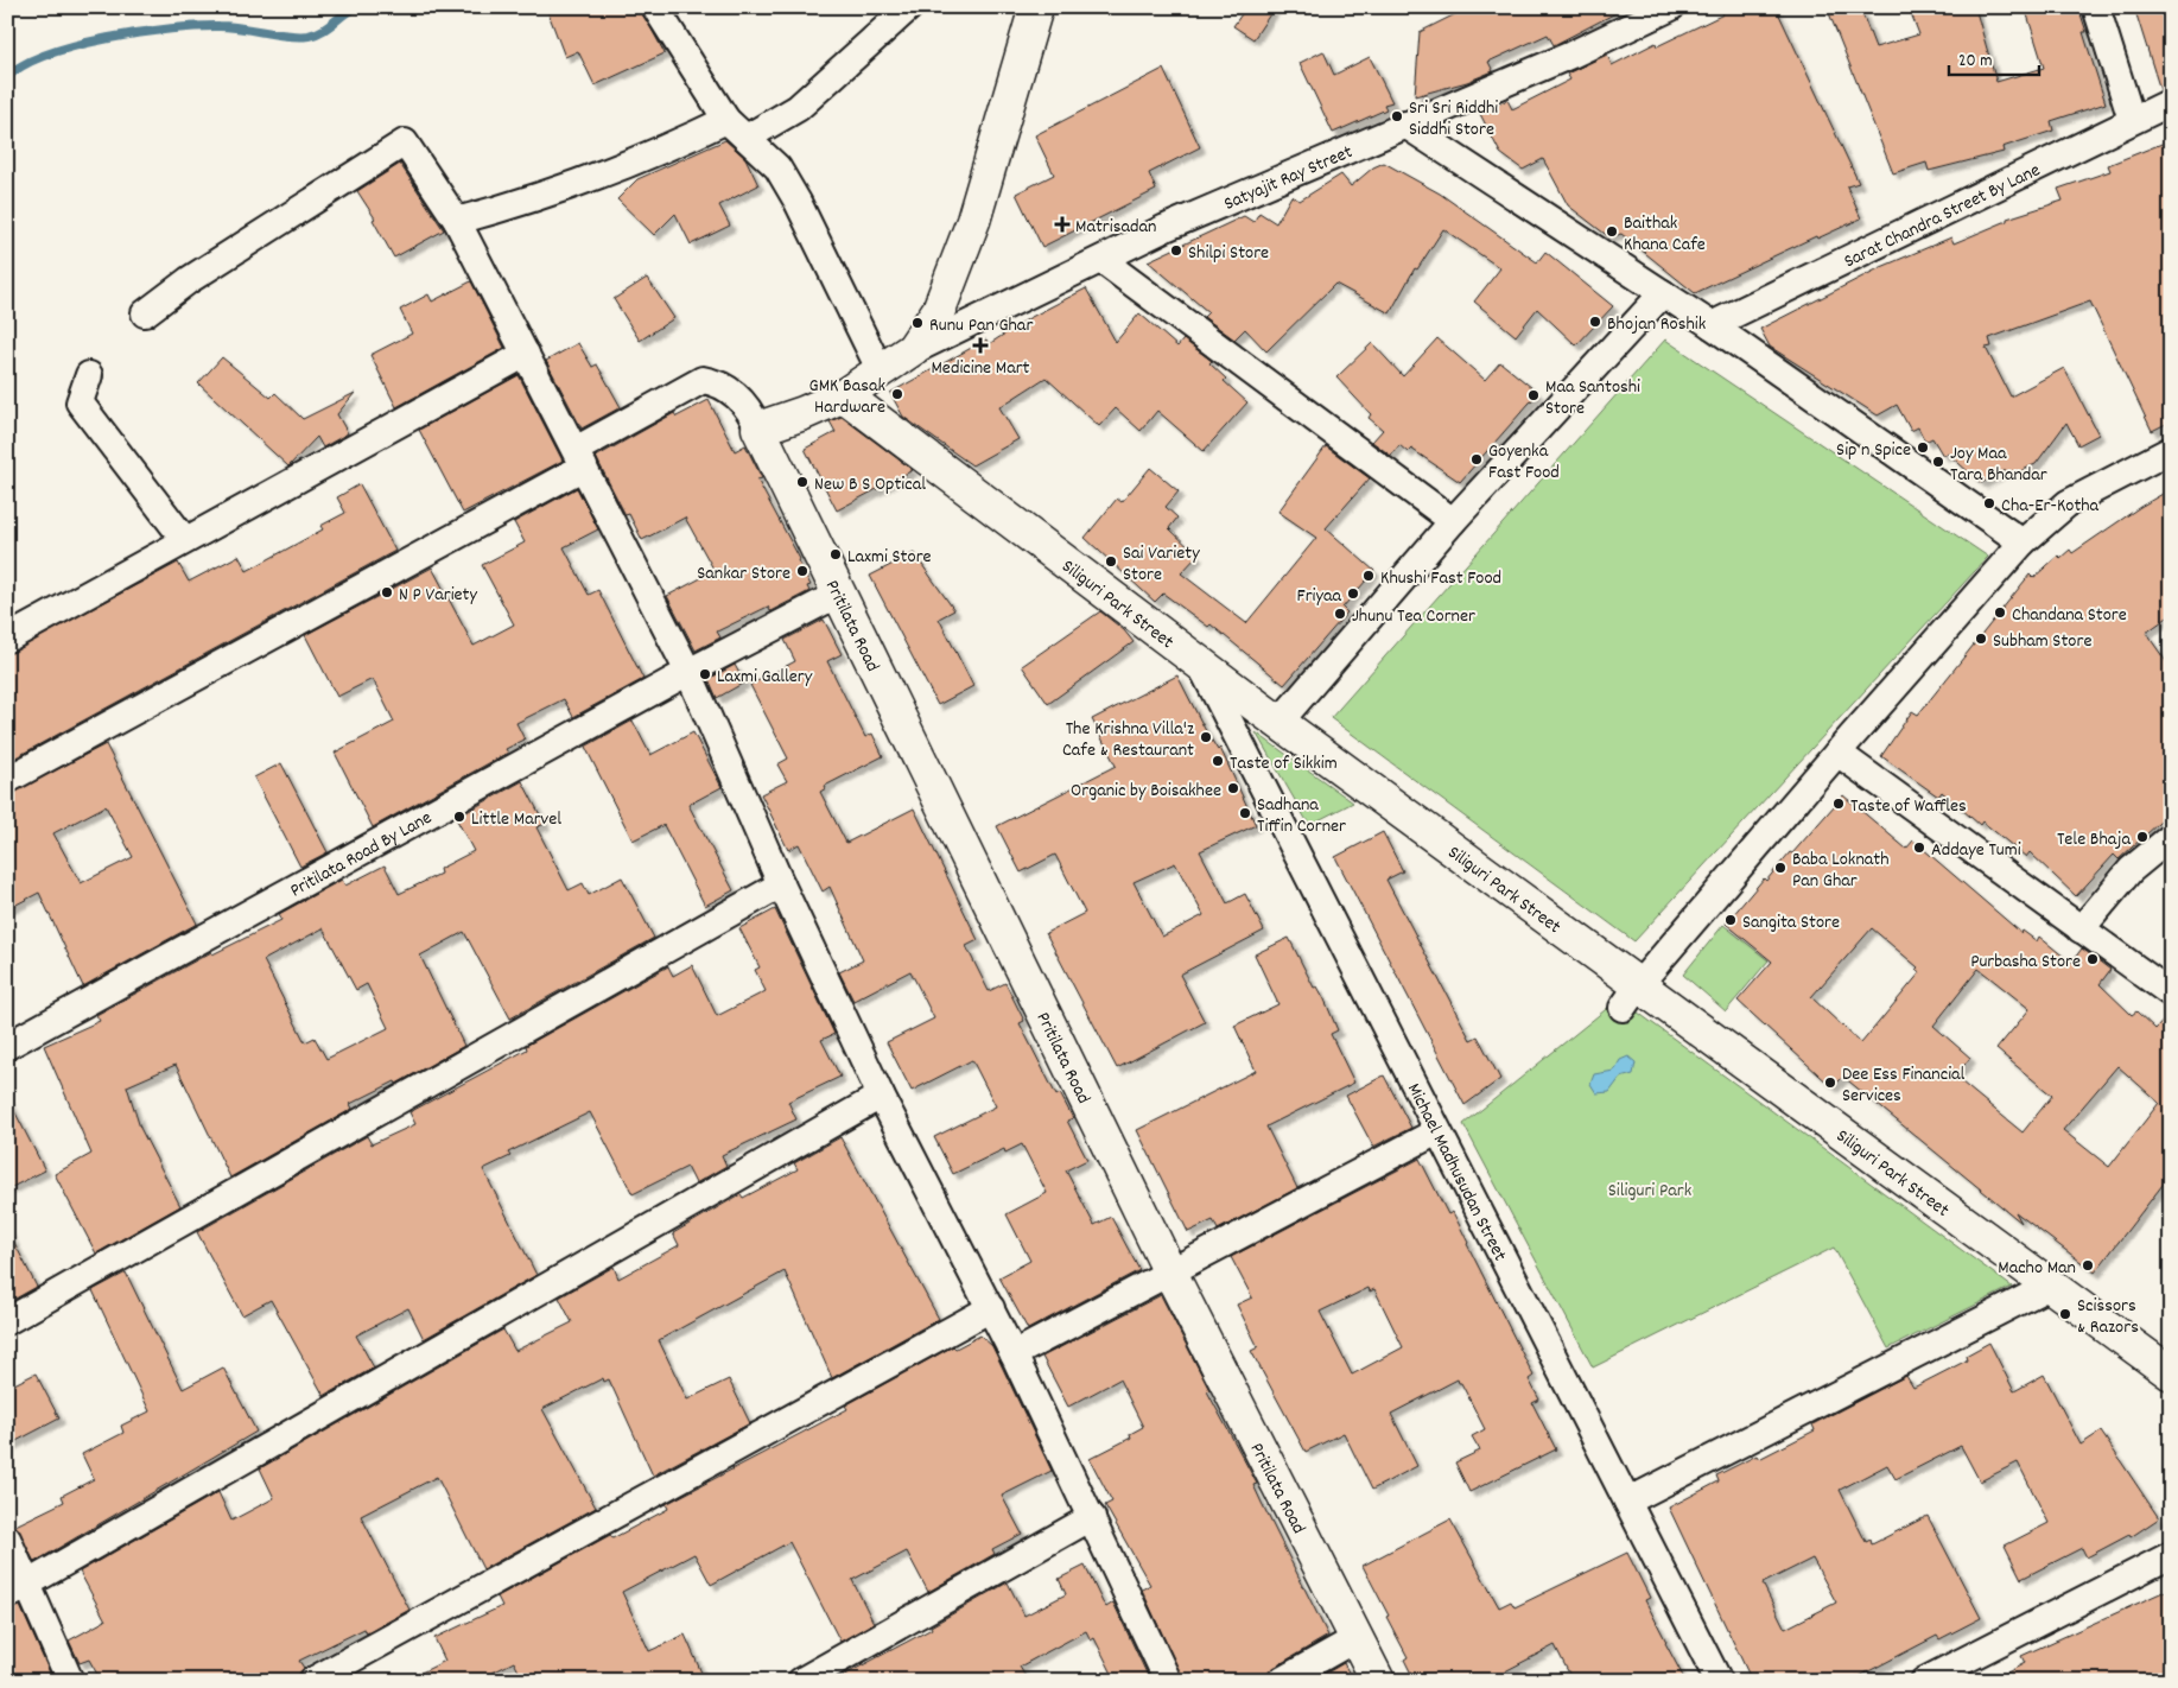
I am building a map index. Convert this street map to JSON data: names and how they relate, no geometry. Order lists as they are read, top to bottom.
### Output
{
  "streets": {
    "street": [
      "Satyajit Ray Street",
      "Sarat Chandra Street By Lane",
      "Siliguri Park Street",
      "Pritilata Road",
      "Pritilata Road By Lane",
      "Michael Madhusudan Street"
    ]
  },
  "crossings": [
    ["Siliguri Park Street", "Michael Madhusudan Street"],
    ["Pritilata Road", "Pritilata Road By Lane"]
  ],
  "parks": ["Siliguri Park"],
  "places": {
    "other": [
      "Sri Sri Riddhi Siddhi Store",
      "Baithak Khana Cafe",
      "Shilpi Store",
      "Bhojan Roshik",
      "Runu Pan Ghar",
      "GMK Basak Hardware",
      "Maa Santoshi Store",
      "Sip n Spice",
      "Goyenka Fast Food",
      "Joy Maa Tara Bhandar",
      "New B S Optical",
      "Cha-Er-Kotha",
      "Laxmi Store",
      "Sai Variety Store",
      "Sankar Store",
      "Khushi Fast Food",
      "N P Variety",
      "Friyaa",
      "Chandana Store",
      "Jhunu Tea Corner",
      "Subham Store",
      "Laxmi Gallery",
      "The Krishna Villa'z Cafe & Restaurant",
      "Taste of Sikkim",
      "Organic by Boisakhee",
      "Taste of Waffles",
      "Sadhana Tiffin Corner",
      "Little Marvel",
      "Tele Bhaja",
      "Addaye Tumi",
      "Baba Loknath Pan Ghar",
      "Sangita Store",
      "Purbasha Store",
      "Dee Ess Financial Services",
      "Macho Man",
      "Scissors & Razors"
    ],
    "health": ["Matrisadan", "Medicine Mart"]
  },
  "scale_bar": "20 m"
}
